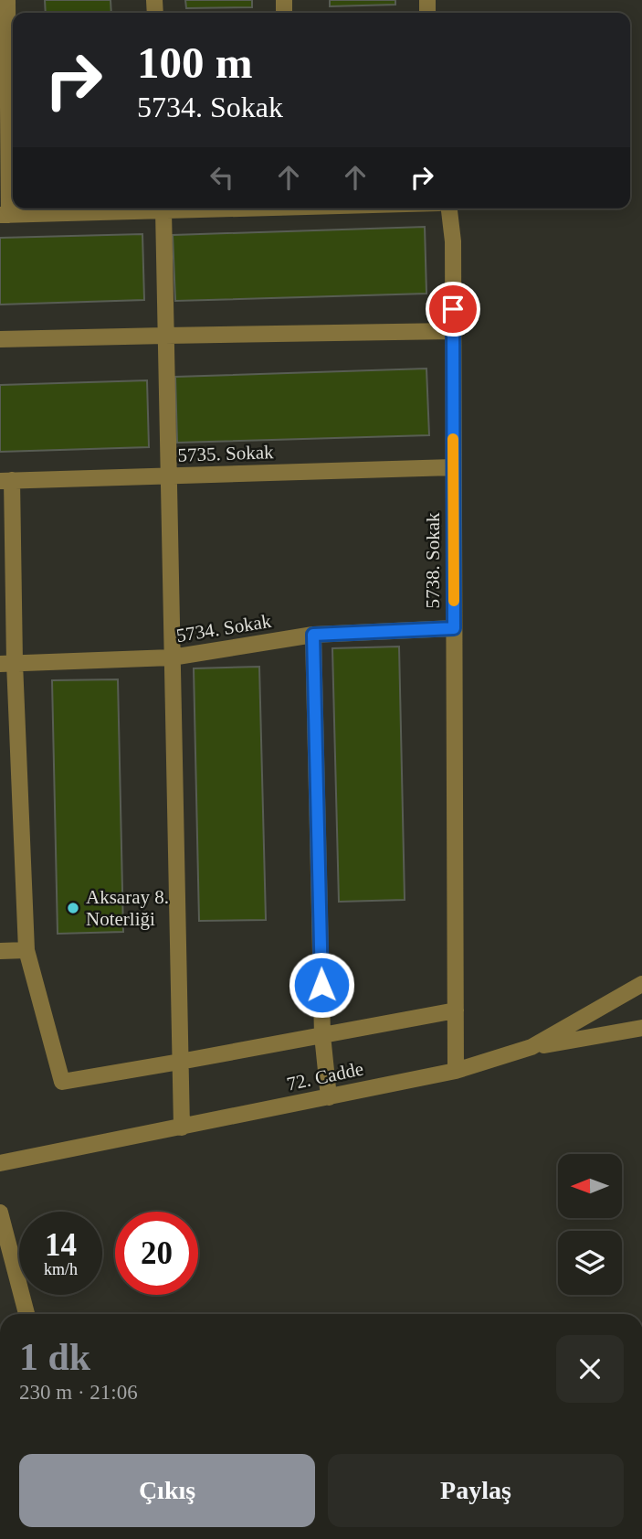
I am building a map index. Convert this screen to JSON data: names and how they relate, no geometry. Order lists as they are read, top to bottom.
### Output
{
  "streets": {
    "street": [
      "5735. Sokak",
      "5738. Sokak",
      "5734. Sokak",
      "72. Cadde"
    ]
  },
  "crossings": [
    ["5735. Sokak", "5738. Sokak"],
    ["5738. Sokak", "5734. Sokak"],
    ["5738. Sokak", "72. Cadde"]
  ],
  "places": ["Aksaray 8. Noterliği"],
  "north": "left",
  "page": {
    "turn": ["100 m", "5734. Sokak"],
    "speed": "14 km/h",
    "limit": "20",
    "heading": ["1 dk", "230 m · 21:06"],
    "buttons": ["Çıkış", "Paylaş"]
  }
}
